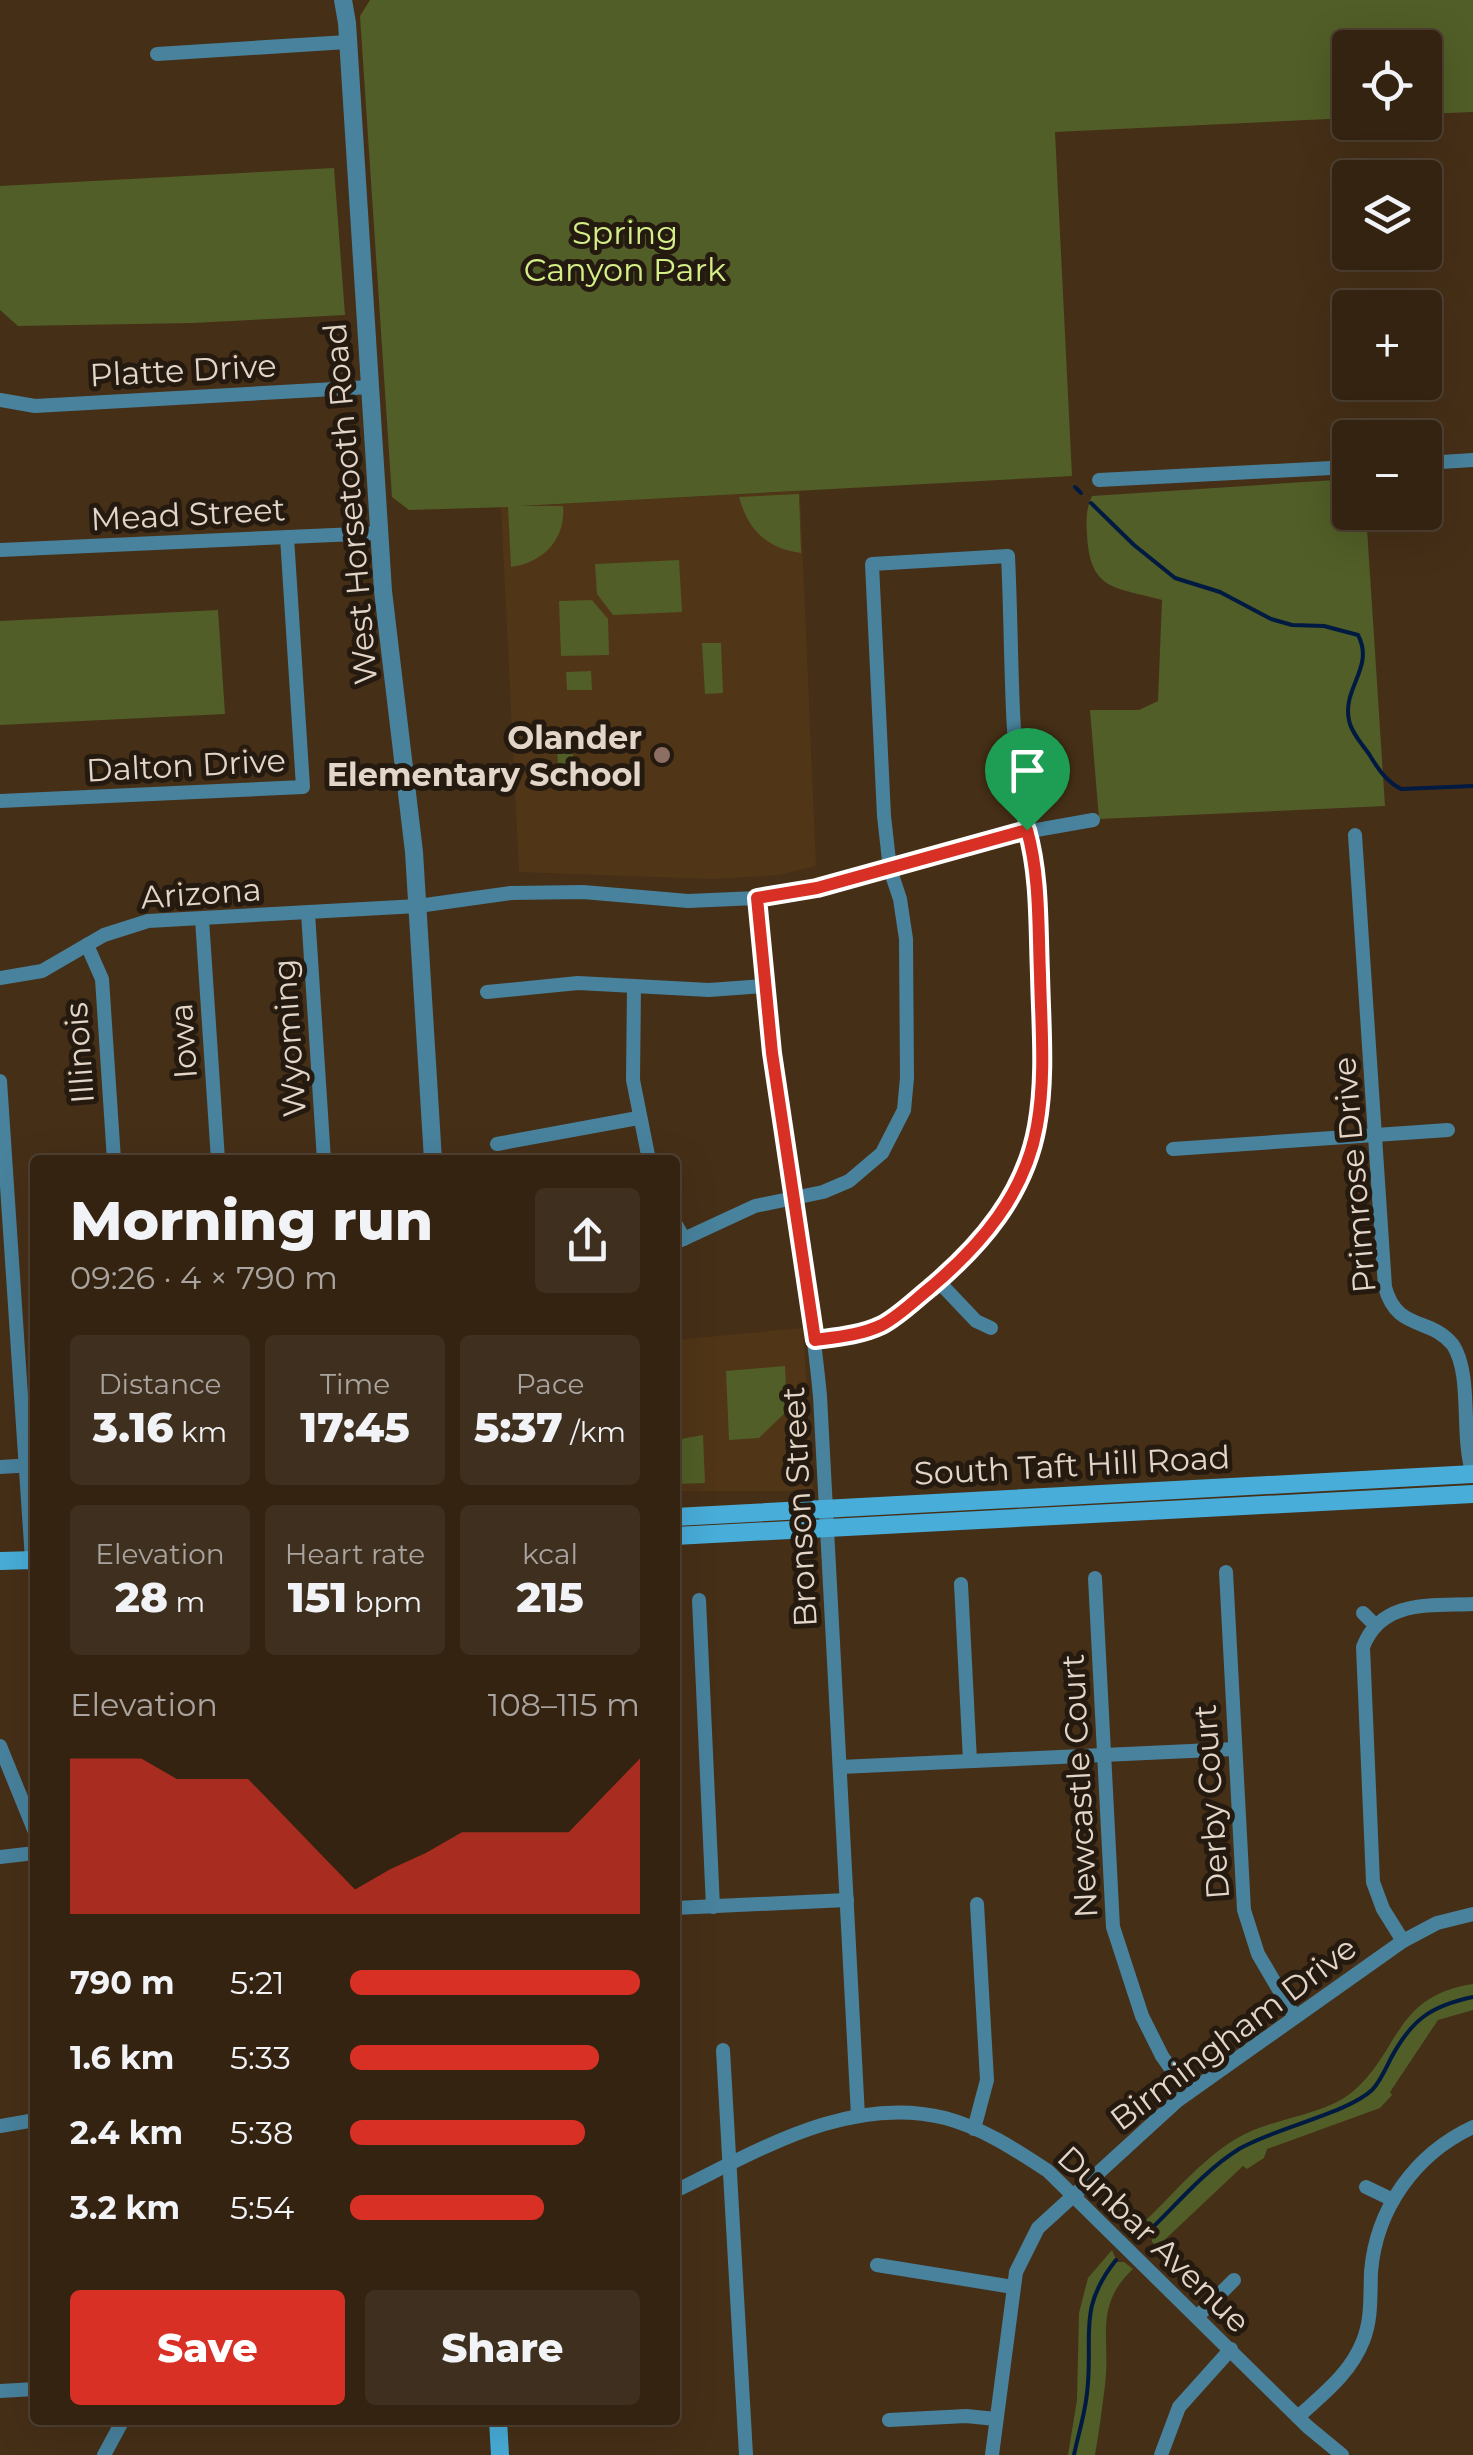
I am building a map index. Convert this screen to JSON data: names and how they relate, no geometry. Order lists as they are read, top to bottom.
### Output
{
  "streets": {
    "main road": ["South Taft Hill Road"],
    "street": [
      "Platte Drive",
      "West Horsetooth Road",
      "Mead Street",
      "Dalton Drive",
      "Arizona",
      "Wyoming",
      "Iowa",
      "Illinois",
      "Primrose Drive",
      "Bronson Street",
      "Newcastle Court",
      "Derby Court",
      "Birmingham Drive",
      "Dunbar Avenue"
    ]
  },
  "crossings": [
    ["Platte Drive", "West Horsetooth Road"],
    ["West Horsetooth Road", "Mead Street"],
    ["West Horsetooth Road", "Arizona"],
    ["Mead Street", "Dalton Drive"],
    ["Arizona", "Wyoming"],
    ["Arizona", "Iowa"],
    ["Arizona", "Illinois"],
    ["Arizona", "Bronson Street"],
    ["Primrose Drive", "South Taft Hill Road"],
    ["South Taft Hill Road", "Bronson Street"],
    ["Bronson Street", "Dunbar Avenue"],
    ["Newcastle Court", "Birmingham Drive"],
    ["Derby Court", "Birmingham Drive"],
    ["Birmingham Drive", "Dunbar Avenue"]
  ],
  "parks": ["Spring Canyon Park"],
  "places": ["Olander Elementary School"],
  "page": {
    "map_buttons": ["+", "−"],
    "heading": ["Morning run", "09:26 · 4 × 790 m"],
    "stats": [
      ["Distance", "3.16 km"],
      ["Time", "17:45"],
      ["Pace", "5:37 /km"],
      ["Elevation", "28 m"],
      ["Heart rate", "151 bpm"],
      ["kcal", "215"]
    ],
    "chart": ["Elevation", "108–115 m"],
    "list": [
      {
        "name": "790 m",
        "note": "5:21"
      },
      {
        "name": "1.6 km",
        "note": "5:33"
      },
      {
        "name": "2.4 km",
        "note": "5:38"
      },
      {
        "name": "3.2 km",
        "note": "5:54"
      }
    ],
    "buttons": ["Save", "Share"]
  }
}
